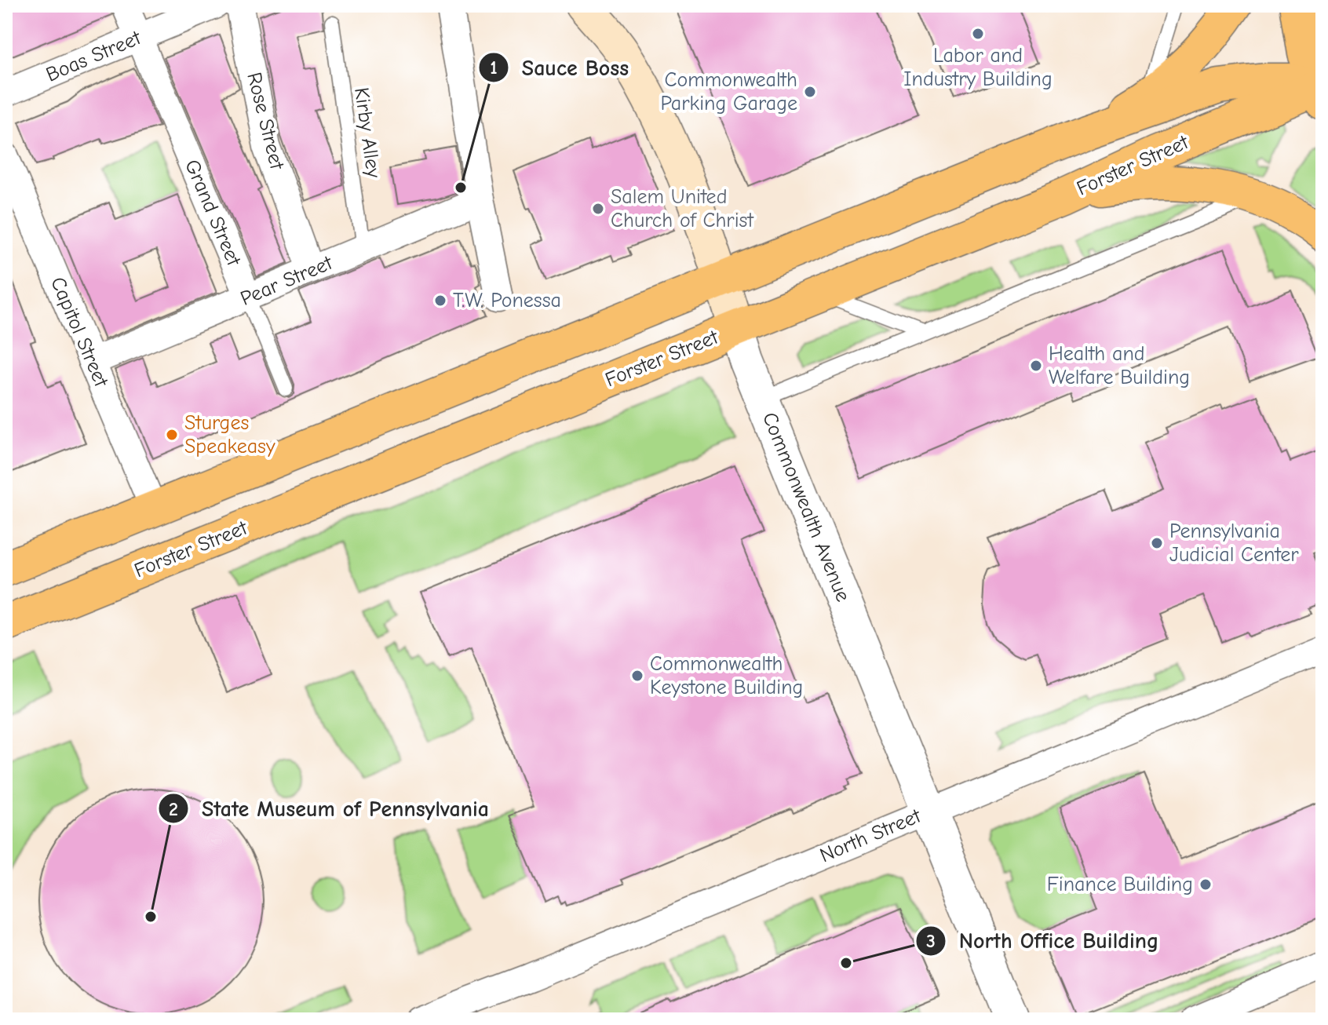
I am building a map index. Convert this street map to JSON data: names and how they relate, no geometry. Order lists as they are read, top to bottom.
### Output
{
  "streets": {
    "main road": ["Forster Street", "Commonwealth Avenue"],
    "street": [
      "Boas Street",
      "Rose Street",
      "Grand Street",
      "Pear Street",
      "Capitol Street",
      "North Street"
    ],
    "lane": ["Kirby Alley"]
  },
  "crossings": [
    ["Boas Street", "Grand Street"],
    ["Rose Street", "Pear Street"],
    ["Kirby Alley", "Pear Street"],
    ["Forster Street", "Capitol Street"],
    ["Forster Street", "Commonwealth Avenue"],
    ["Grand Street", "Pear Street"],
    ["Pear Street", "Capitol Street"],
    ["Commonwealth Avenue", "North Street"]
  ],
  "places": [
    "Labor and Industry Building",
    "Commonwealth Parking Garage",
    "Sauce Boss",
    "Salem United Church of Christ",
    "T.W. Ponessa",
    "Health and Welfare Building",
    "Sturges Speakeasy",
    "Pennsylvania Judicial Center",
    "Commonwealth Keystone Building",
    "Finance Building",
    "State Museum of Pennsylvania",
    "North Office Building"
  ]
}
